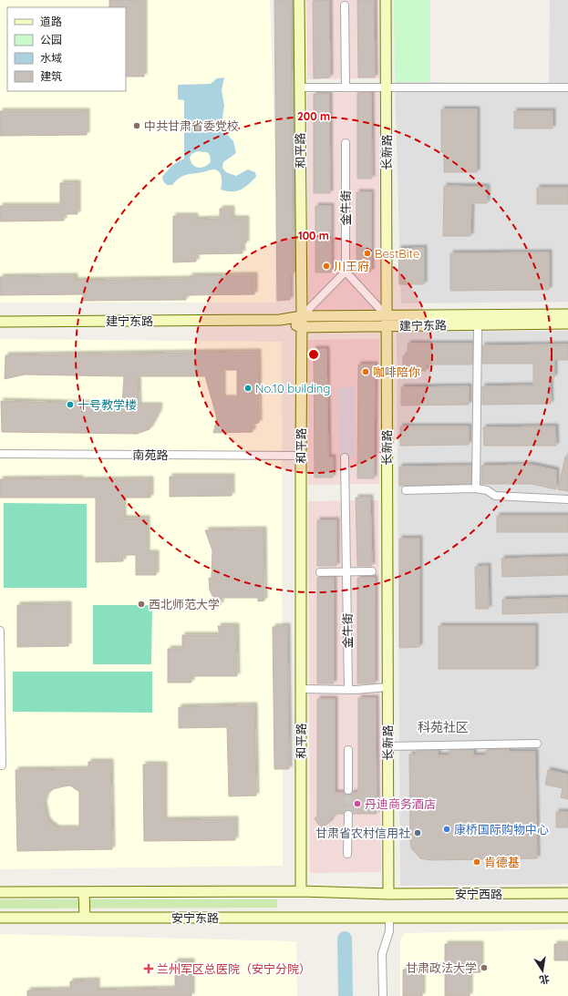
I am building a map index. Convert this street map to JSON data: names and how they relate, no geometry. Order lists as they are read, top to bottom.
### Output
{
  "streets": {
    "main road": [
      "和平路",
      "长新路",
      "建宁东路",
      "安宁西路",
      "安宁东路"
    ],
    "street": ["金牛街", "南苑路"]
  },
  "crossings": [
    ["和平路", "建宁东路"],
    ["和平路", "南苑路"],
    ["长新路", "建宁东路"],
    ["长新路", "安宁西路"],
    ["安宁西路", "安宁东路"]
  ],
  "districts": ["科苑社区"],
  "places": {
    "other": [
      "中共甘肃省委党校",
      "BestBite",
      "川王府",
      "咖啡陪你",
      "No.10 building",
      "十号教学楼",
      "西北师范大学",
      "丹迪商务酒店",
      "康桥国际购物中心",
      "甘肃省农村信用社",
      "肯德基",
      "甘肃政法大学"
    ],
    "health": ["兰州军区总医院（安宁分院）"]
  },
  "legend": [
    "道路",
    "公园",
    "水域",
    "建筑"
  ],
  "north": "bottom",
  "rings": ["200 m", "100 m"]
}
